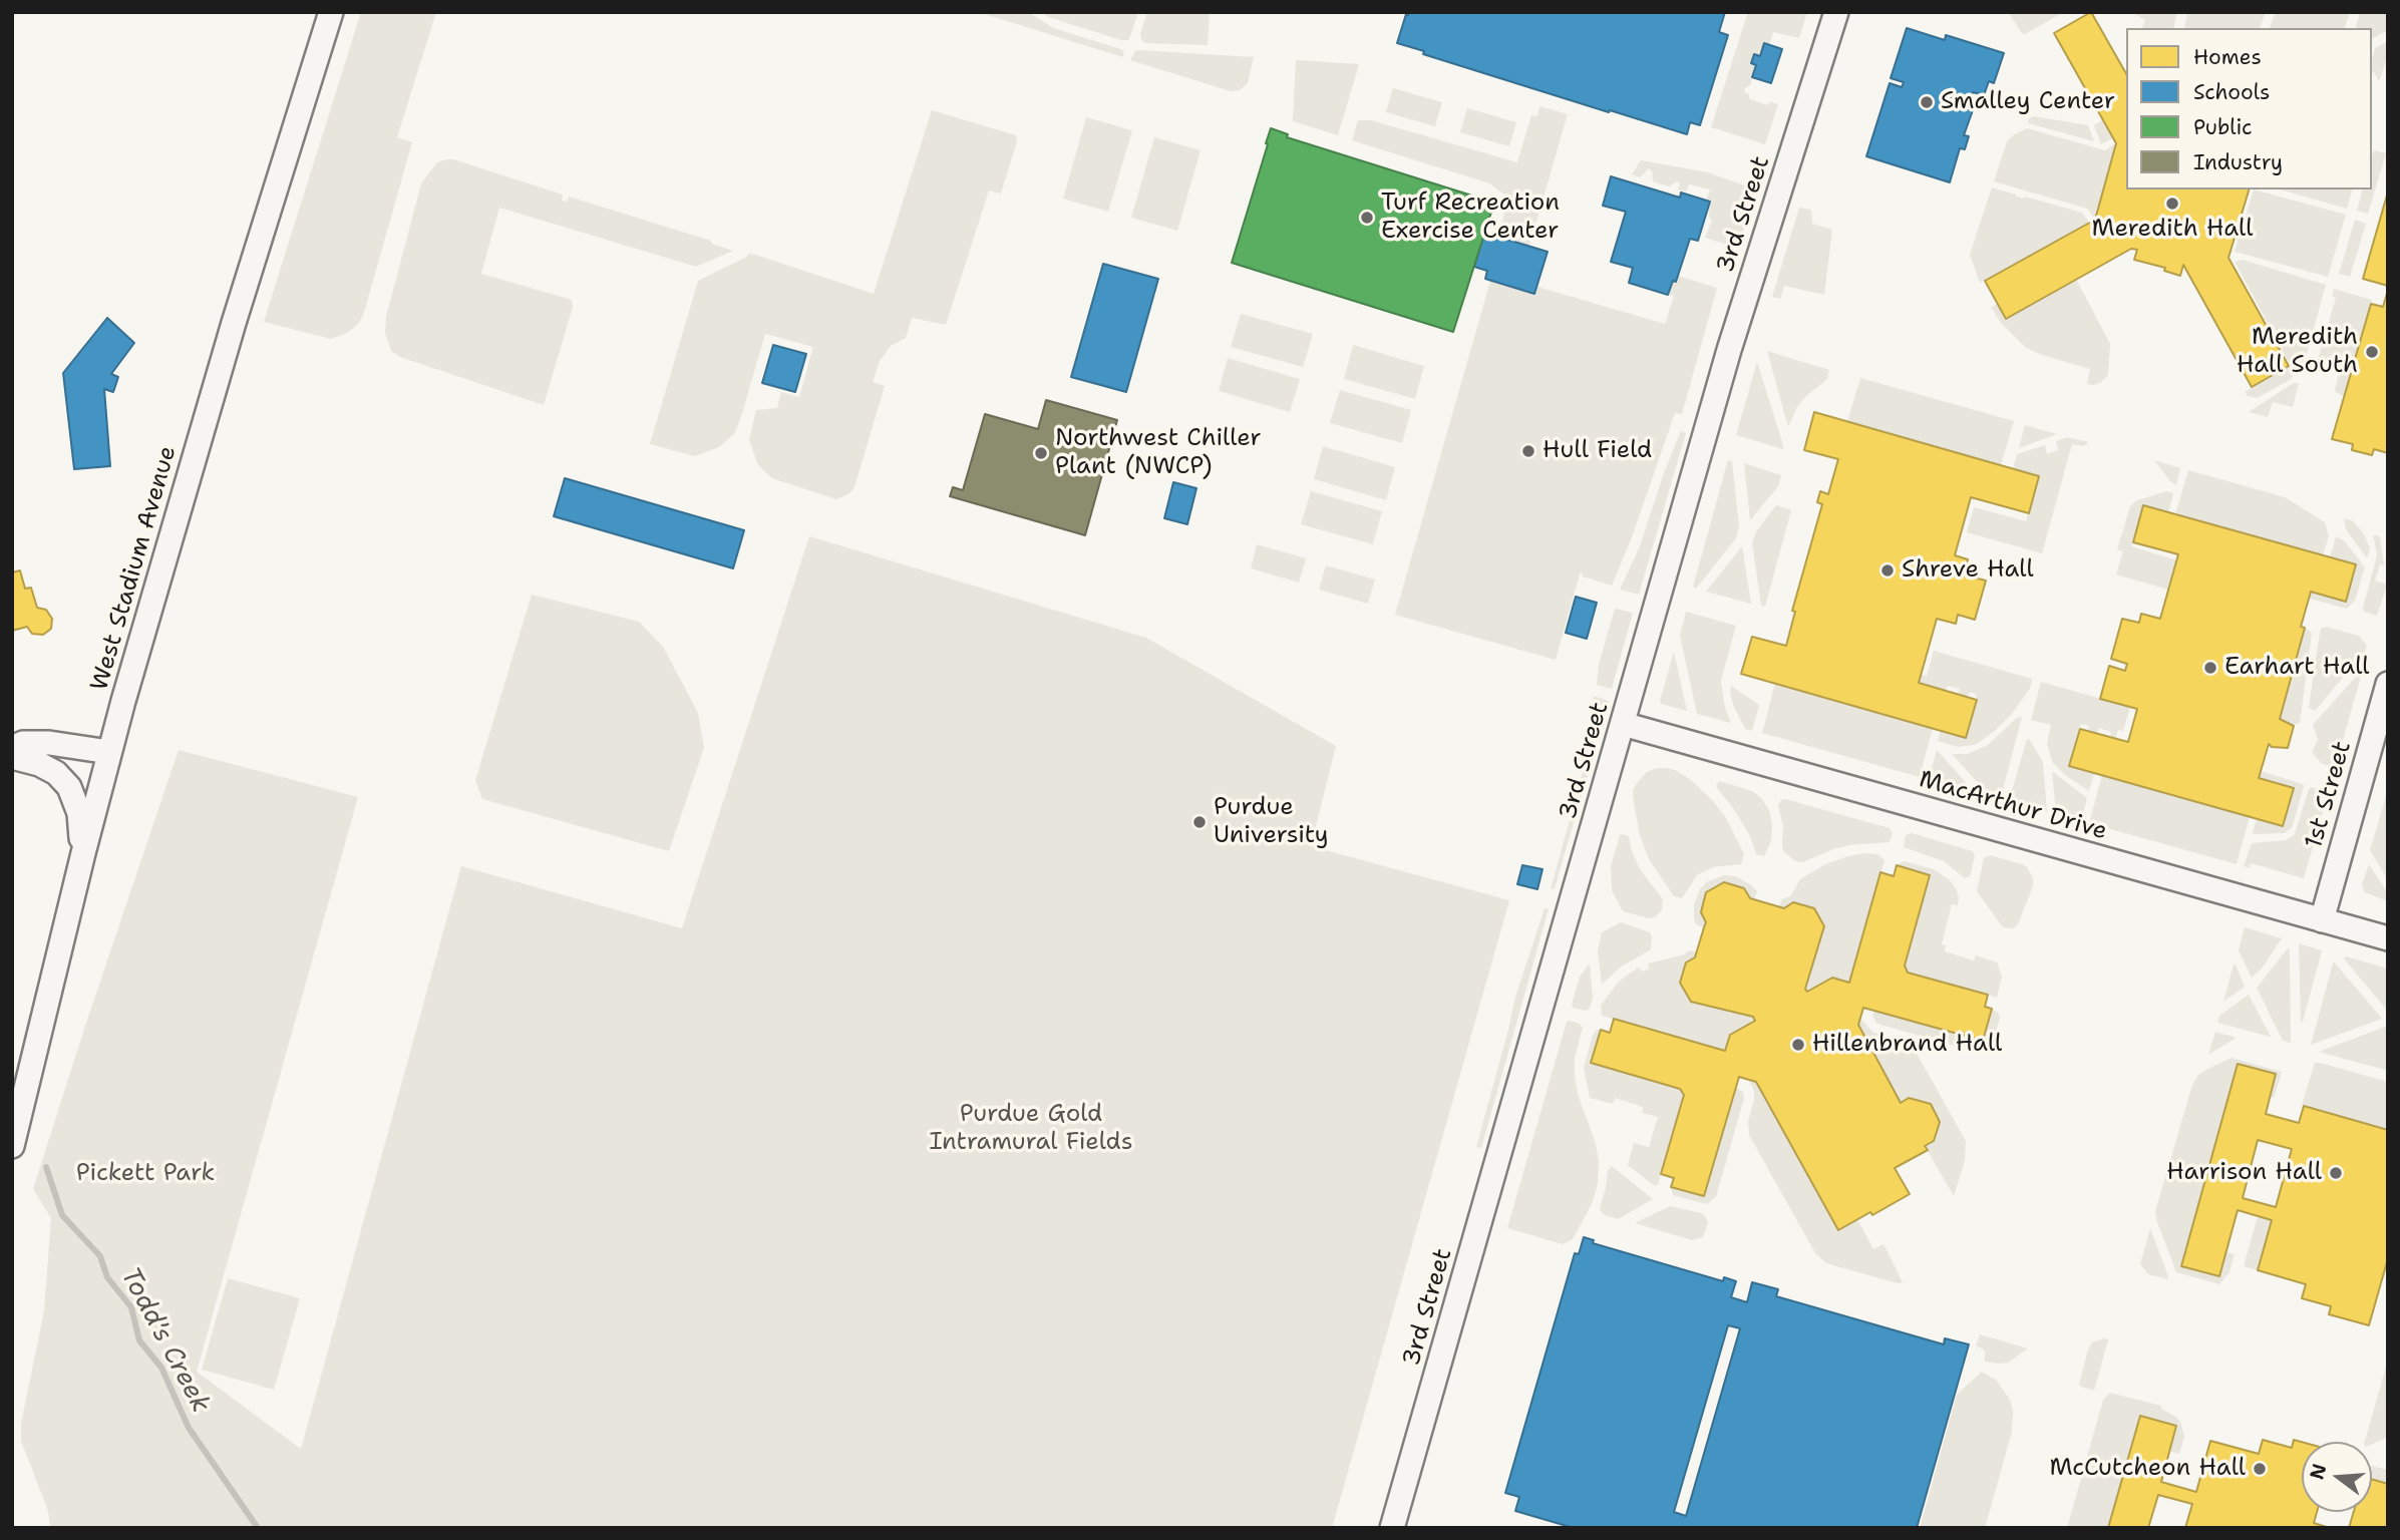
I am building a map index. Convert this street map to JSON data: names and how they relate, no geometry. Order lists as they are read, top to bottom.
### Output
{
  "streets": {
    "street": [
      "3rd Street",
      "West Stadium Avenue",
      "1st Street",
      "MacArthur Drive"
    ]
  },
  "crossings": [
    ["3rd Street", "MacArthur Drive"],
    ["1st Street", "MacArthur Drive"]
  ],
  "water": ["Todd's Creek"],
  "parks": ["Purdue Gold Intramural Fields", "Pickett Park"],
  "places": [
    "Smalley Center",
    "Meredith Hall",
    "Turf Recreation Exercise Center",
    "Meredith Hall South",
    "Hull Field",
    "Northwest Chiller Plant (NWCP)",
    "Shreve Hall",
    "Earhart Hall",
    "Purdue University",
    "Hillenbrand Hall",
    "Harrison Hall",
    "McCutcheon Hall"
  ],
  "legend": [
    "Homes",
    "Schools",
    "Public",
    "Industry"
  ],
  "north": "left"
}
